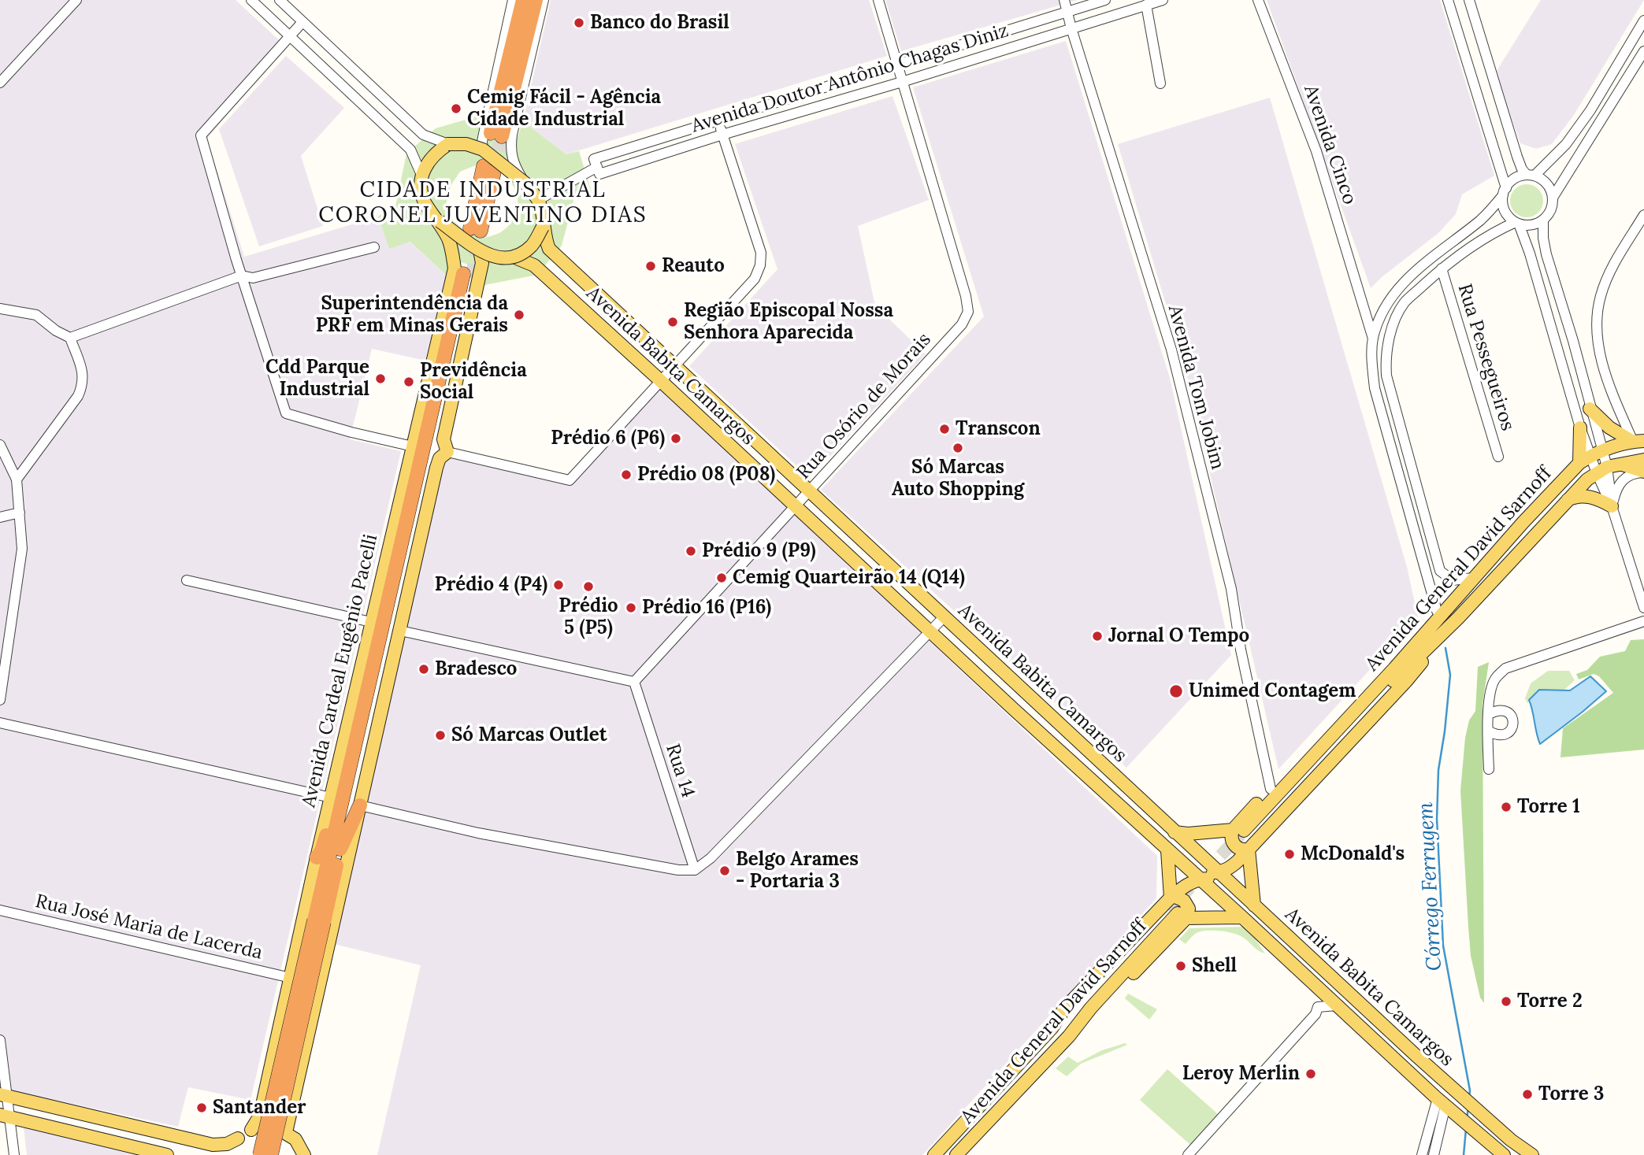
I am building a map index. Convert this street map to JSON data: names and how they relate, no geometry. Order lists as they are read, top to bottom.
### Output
{
  "streets": {
    "highway": ["Avenida Cardeal Eugênio Pacelli"],
    "main road": ["Avenida Babita Camargos", "Avenida General David Sarnoff"],
    "street": [
      "Avenida Doutor Antônio Chagas Diniz",
      "Avenida Cinco",
      "Rua Pessegueiros",
      "Avenida Tom Jobim",
      "Rua Osório de Morais",
      "Rua 14",
      "Rua José Maria de Lacerda"
    ]
  },
  "crossings": [
    ["Avenida Doutor Antônio Chagas Diniz", "Avenida Tom Jobim"],
    ["Avenida Doutor Antônio Chagas Diniz", "Rua Osório de Morais"],
    ["Avenida Babita Camargos", "Rua Osório de Morais"],
    ["Avenida Babita Camargos", "Avenida Cardeal Eugênio Pacelli"],
    ["Rua Osório de Morais", "Rua 14"],
    ["Avenida Cardeal Eugênio Pacelli", "Rua José Maria de Lacerda"]
  ],
  "districts": ["CIDADE INDUSTRIAL CORONEL JUVENTINO DIAS"],
  "water": ["Córrego Ferrugem"],
  "places": [
    "Banco do Brasil",
    "Cemig Fácil - Agência Cidade Industrial",
    "Reauto",
    "Superintendência da PRF em Minas Gerais",
    "Região Episcopal Nossa Senhora Aparecida",
    "Cdd Parque Industrial",
    "Previdência Social",
    "Transcon",
    "Prédio 6 (P6)",
    "Só Marcas Auto Shopping",
    "Prédio 08 (P08)",
    "Prédio 9 (P9)",
    "Cemig Quarteirão 14 (Q14)",
    "Prédio 4 (P4)",
    "Prédio 5 (P5)",
    "Prédio 16 (P16)",
    "Jornal O Tempo",
    "Bradesco",
    "Unimed Contagem",
    "Só Marcas Outlet",
    "Torre 1",
    "McDonald's",
    "Belgo Arames - Portaria 3",
    "Shell",
    "Torre 2",
    "Leroy Merlin",
    "Torre 3",
    "Santander"
  ]
}
